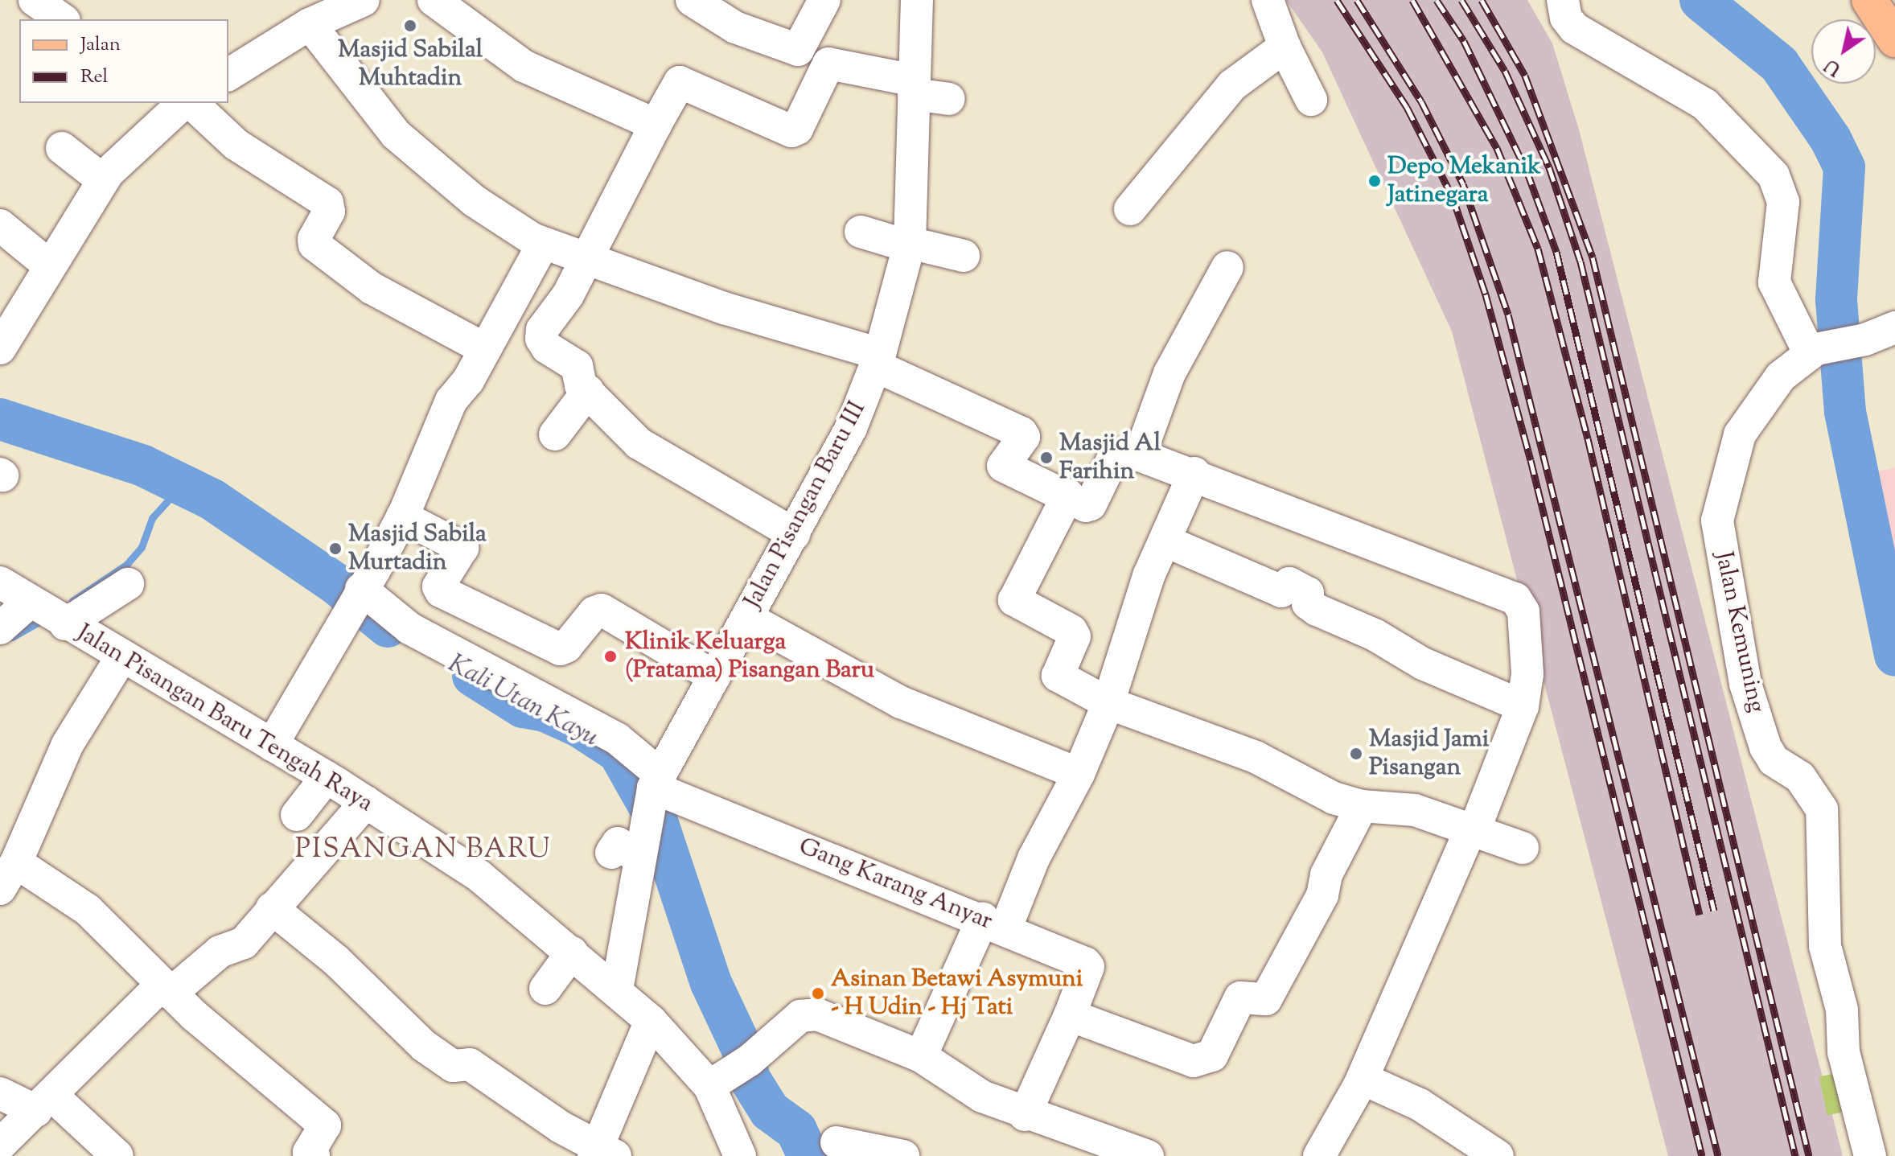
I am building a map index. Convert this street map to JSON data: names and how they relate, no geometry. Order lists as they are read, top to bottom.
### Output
{
  "streets": {
    "street": [
      "Jalan Pisangan Baru III",
      "Jalan Kemuning",
      "Jalan Pisangan Baru Tengah Raya",
      "Gang Karang Anyar"
    ]
  },
  "crossings": [
    ["Jalan Pisangan Baru III", "Jalan Pisangan Baru Tengah Raya"],
    ["Jalan Pisangan Baru III", "Gang Karang Anyar"]
  ],
  "districts": ["PISANGAN BARU"],
  "water": ["Kali Utan Kayu"],
  "places": [
    "Masjid Sabilal Muhtadin",
    "Depo Mekanik Jatinegara",
    "Masjid Al Farihin",
    "Masjid Sabila Murtadin",
    "Klinik Keluarga (Pratama) Pisangan Baru",
    "Masjid Jami Pisangan",
    "Asinan Betawi Asymuni - H Udin - Hj Tati"
  ],
  "legend": ["Jalan", "Rel"],
  "north": "bottom left"
}
